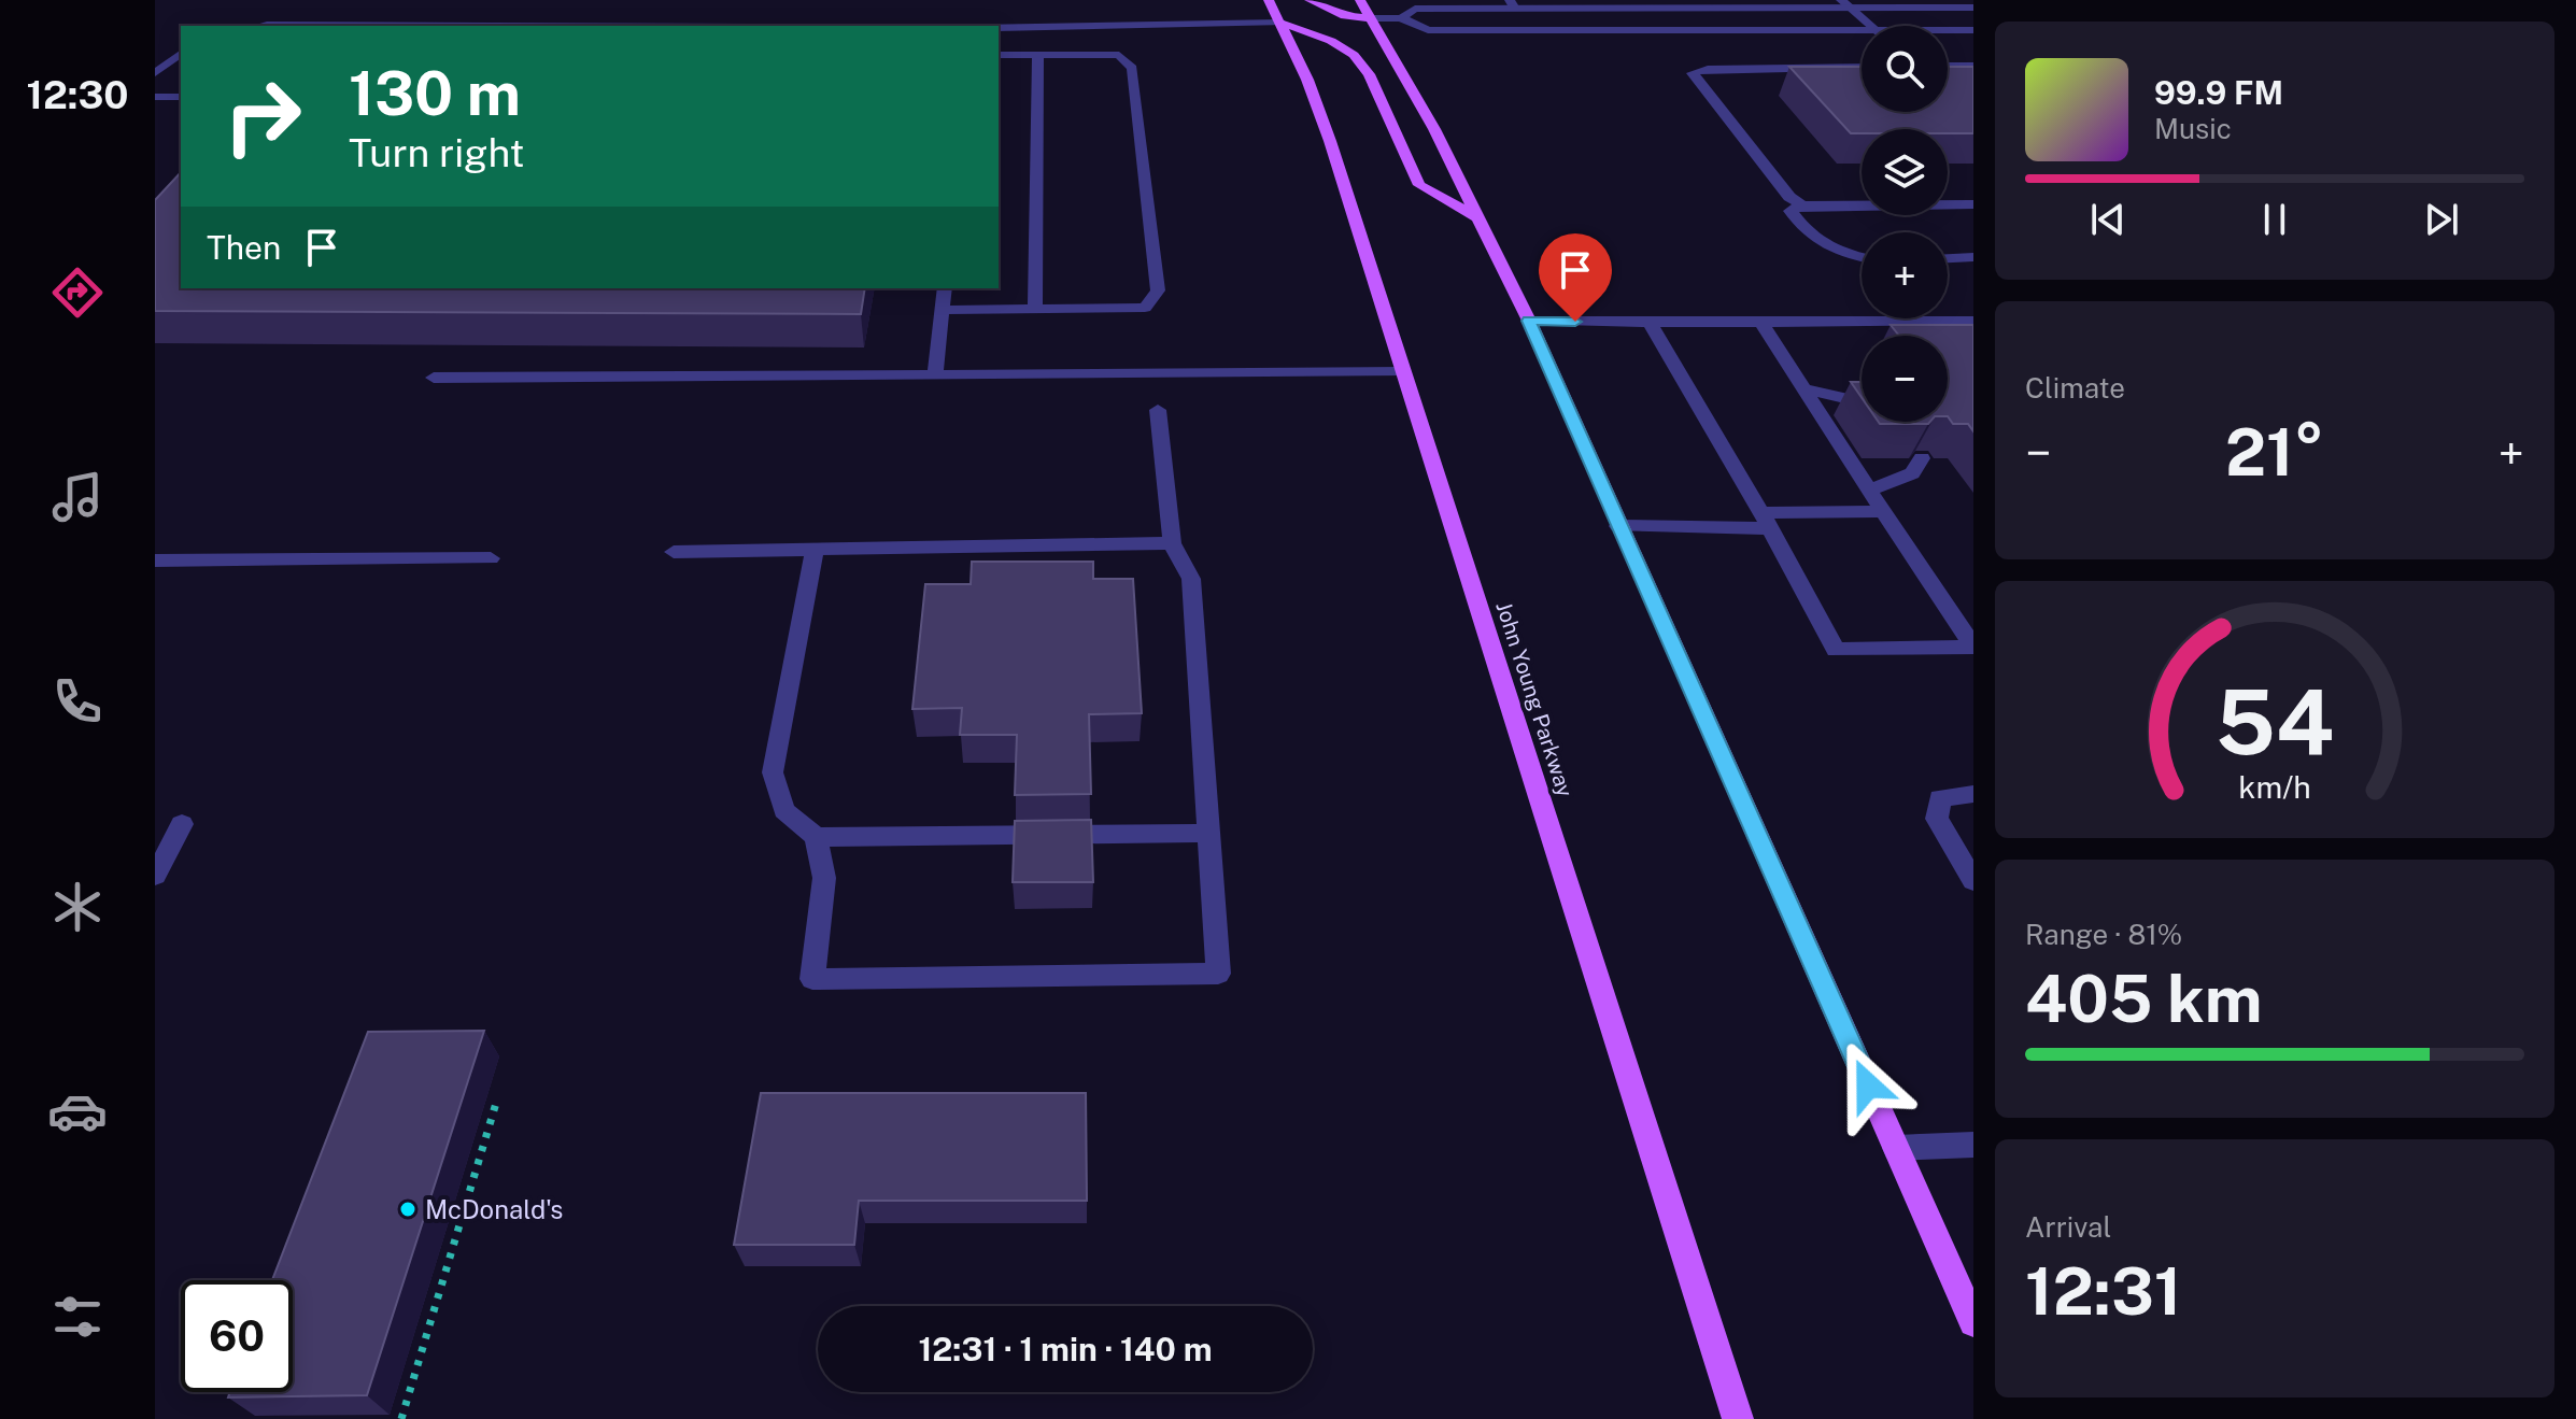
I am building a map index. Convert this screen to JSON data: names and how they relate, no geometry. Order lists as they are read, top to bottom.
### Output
{
  "streets": {
    "main road": ["John Young Parkway"]
  },
  "places": ["McDonald's"],
  "page": {
    "tabs": "12:30",
    "map_buttons": ["+", "−"],
    "turn": ["130 m", "Turn right"],
    "song": ["99.9 FM", "Music"],
    "then": "Then",
    "tile": [
      "Climate",
      ["Range · 81%", "405 km"],
      ["Arrival", "12:31"]
    ],
    "heat": ["−", "21°", "+"],
    "limit": "60",
    "trip": "12:31 · 1 min · 140 m",
    "gauge": ["54", "km/h"]
  }
}
